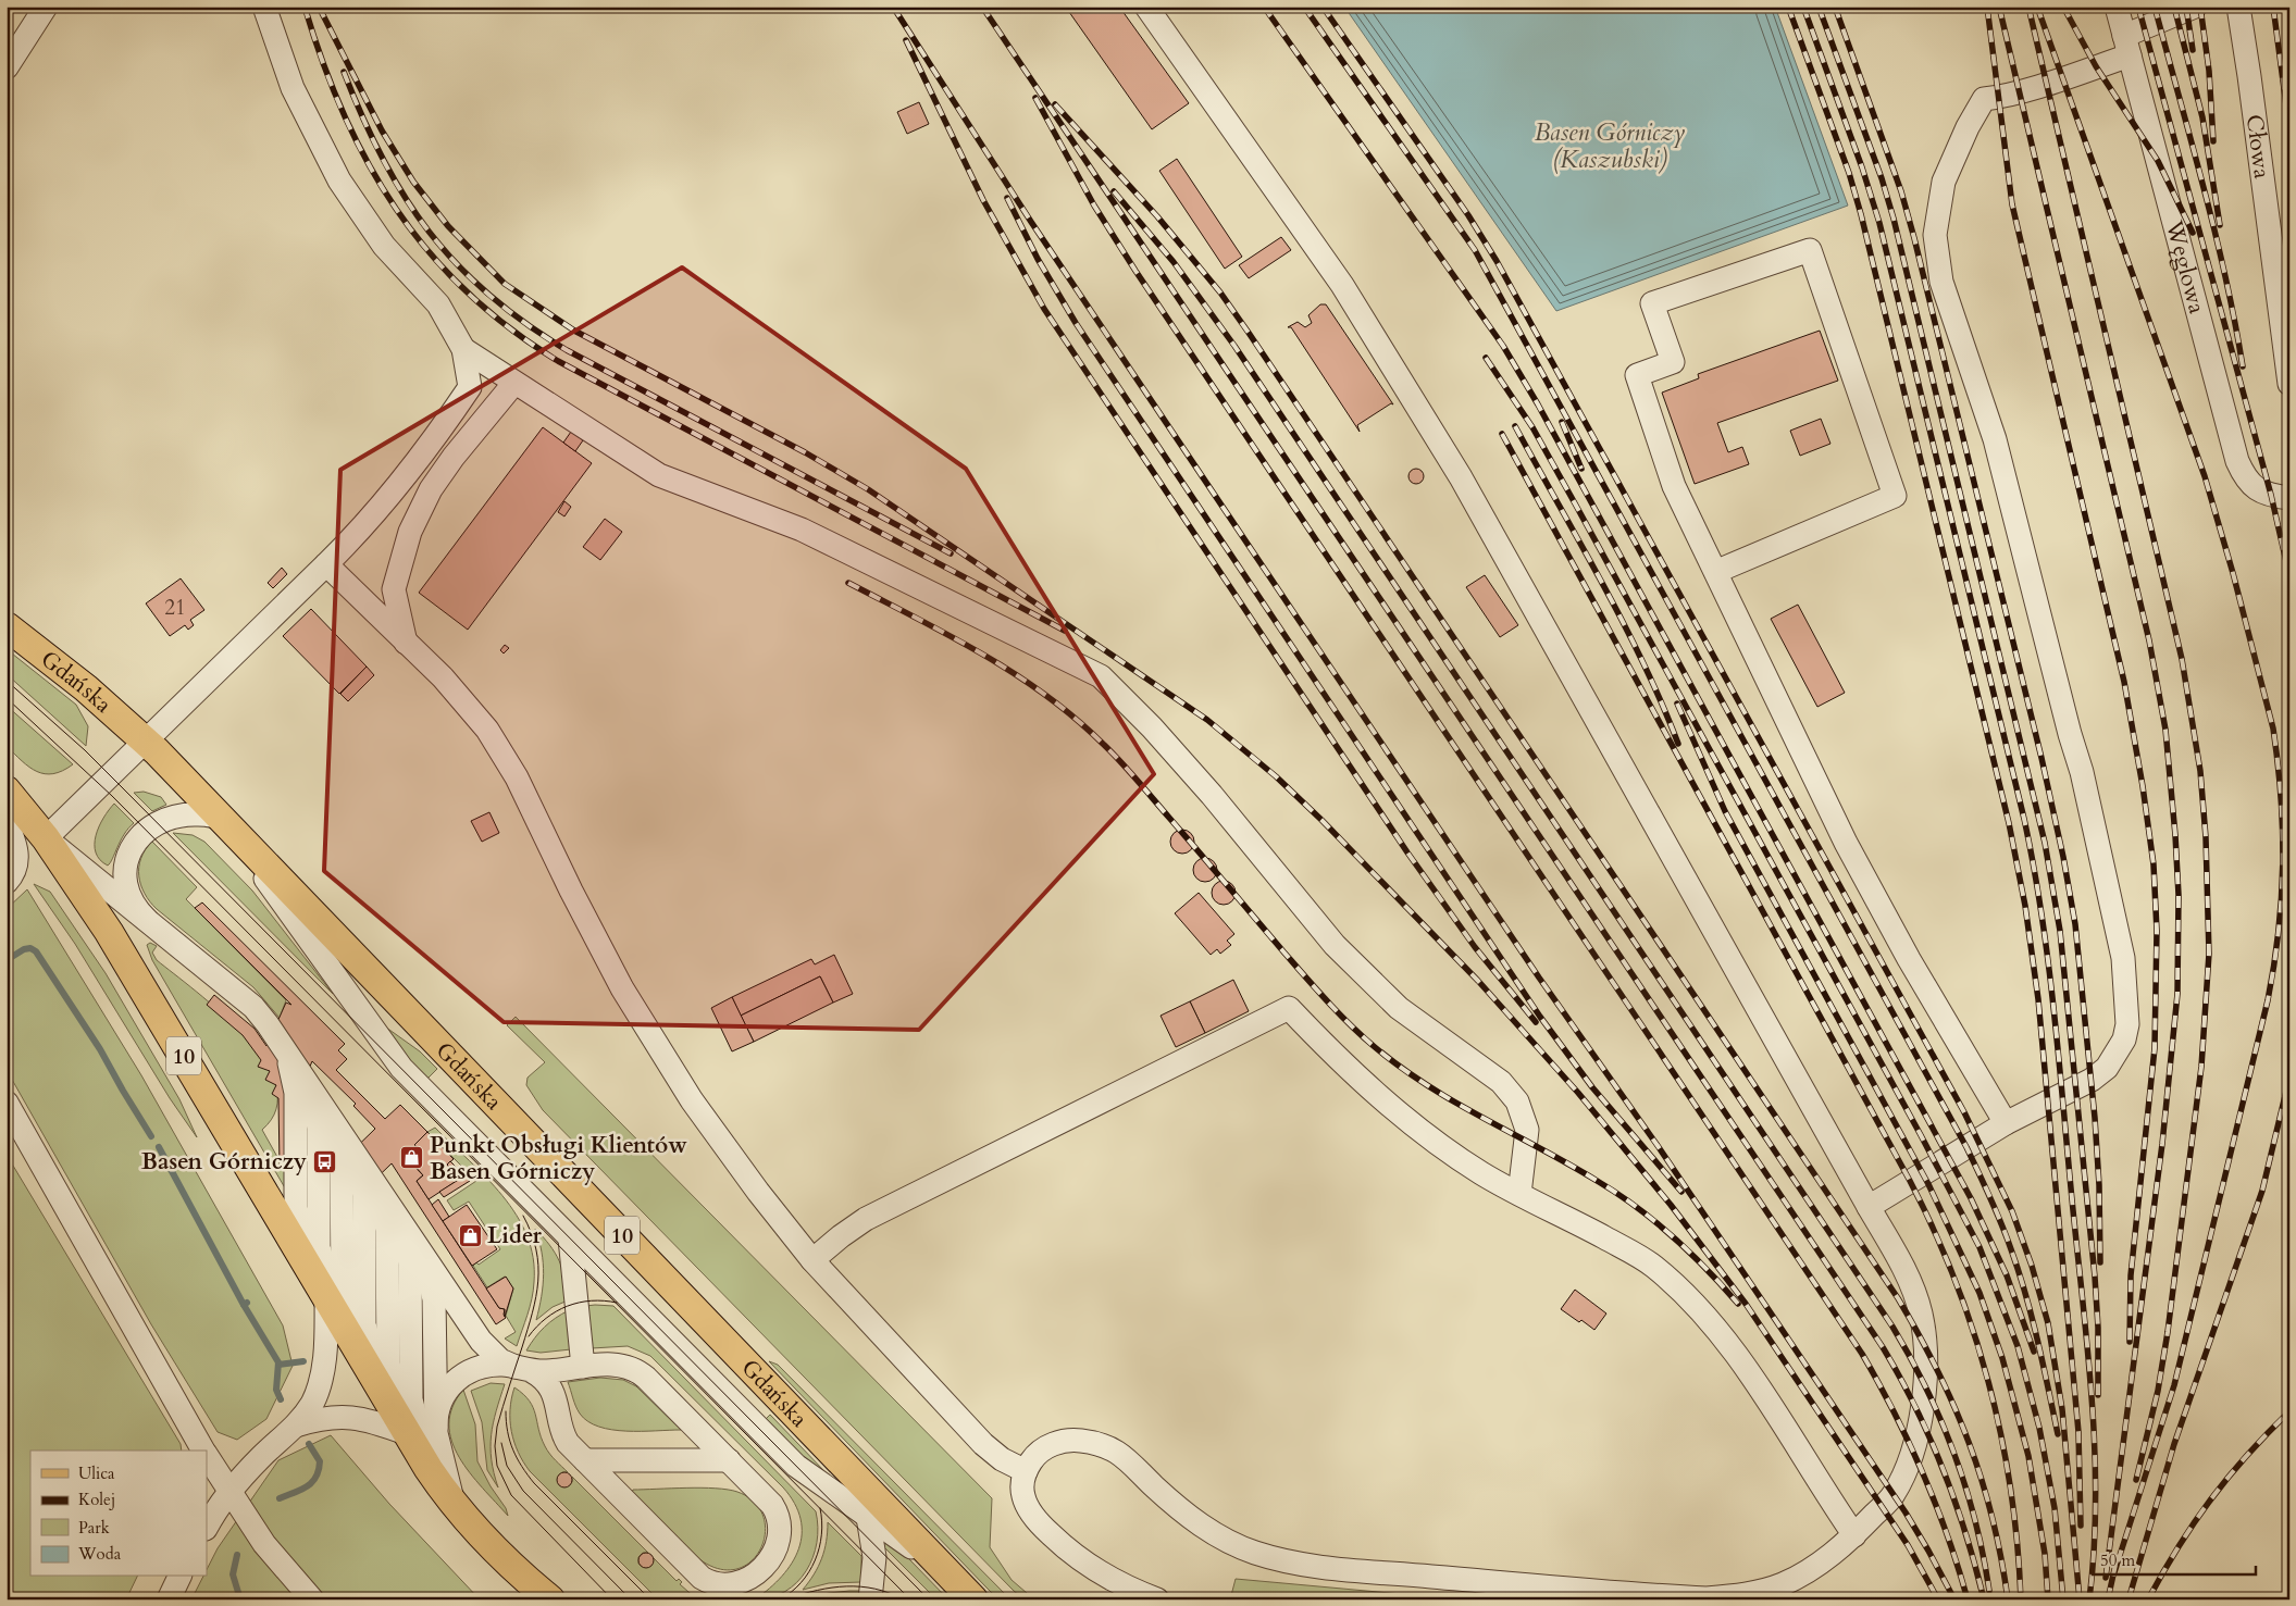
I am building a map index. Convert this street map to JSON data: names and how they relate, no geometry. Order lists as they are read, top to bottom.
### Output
{
  "streets": {
    "main road": ["Gdańska", "10"],
    "lane": ["Cłowa", "Węglowa"]
  },
  "water": ["Basen Górniczy (Kaszubski)"],
  "places": {
    "shop": ["Punkt Obsługi Klientów Basen Górniczy", "Lider"],
    "bus stop": ["Basen Górniczy"]
  },
  "house_numbers": ["21"],
  "legend": [
    "Ulica",
    "Kolej",
    "Park",
    "Woda"
  ],
  "scale_bar": "50 m"
}
